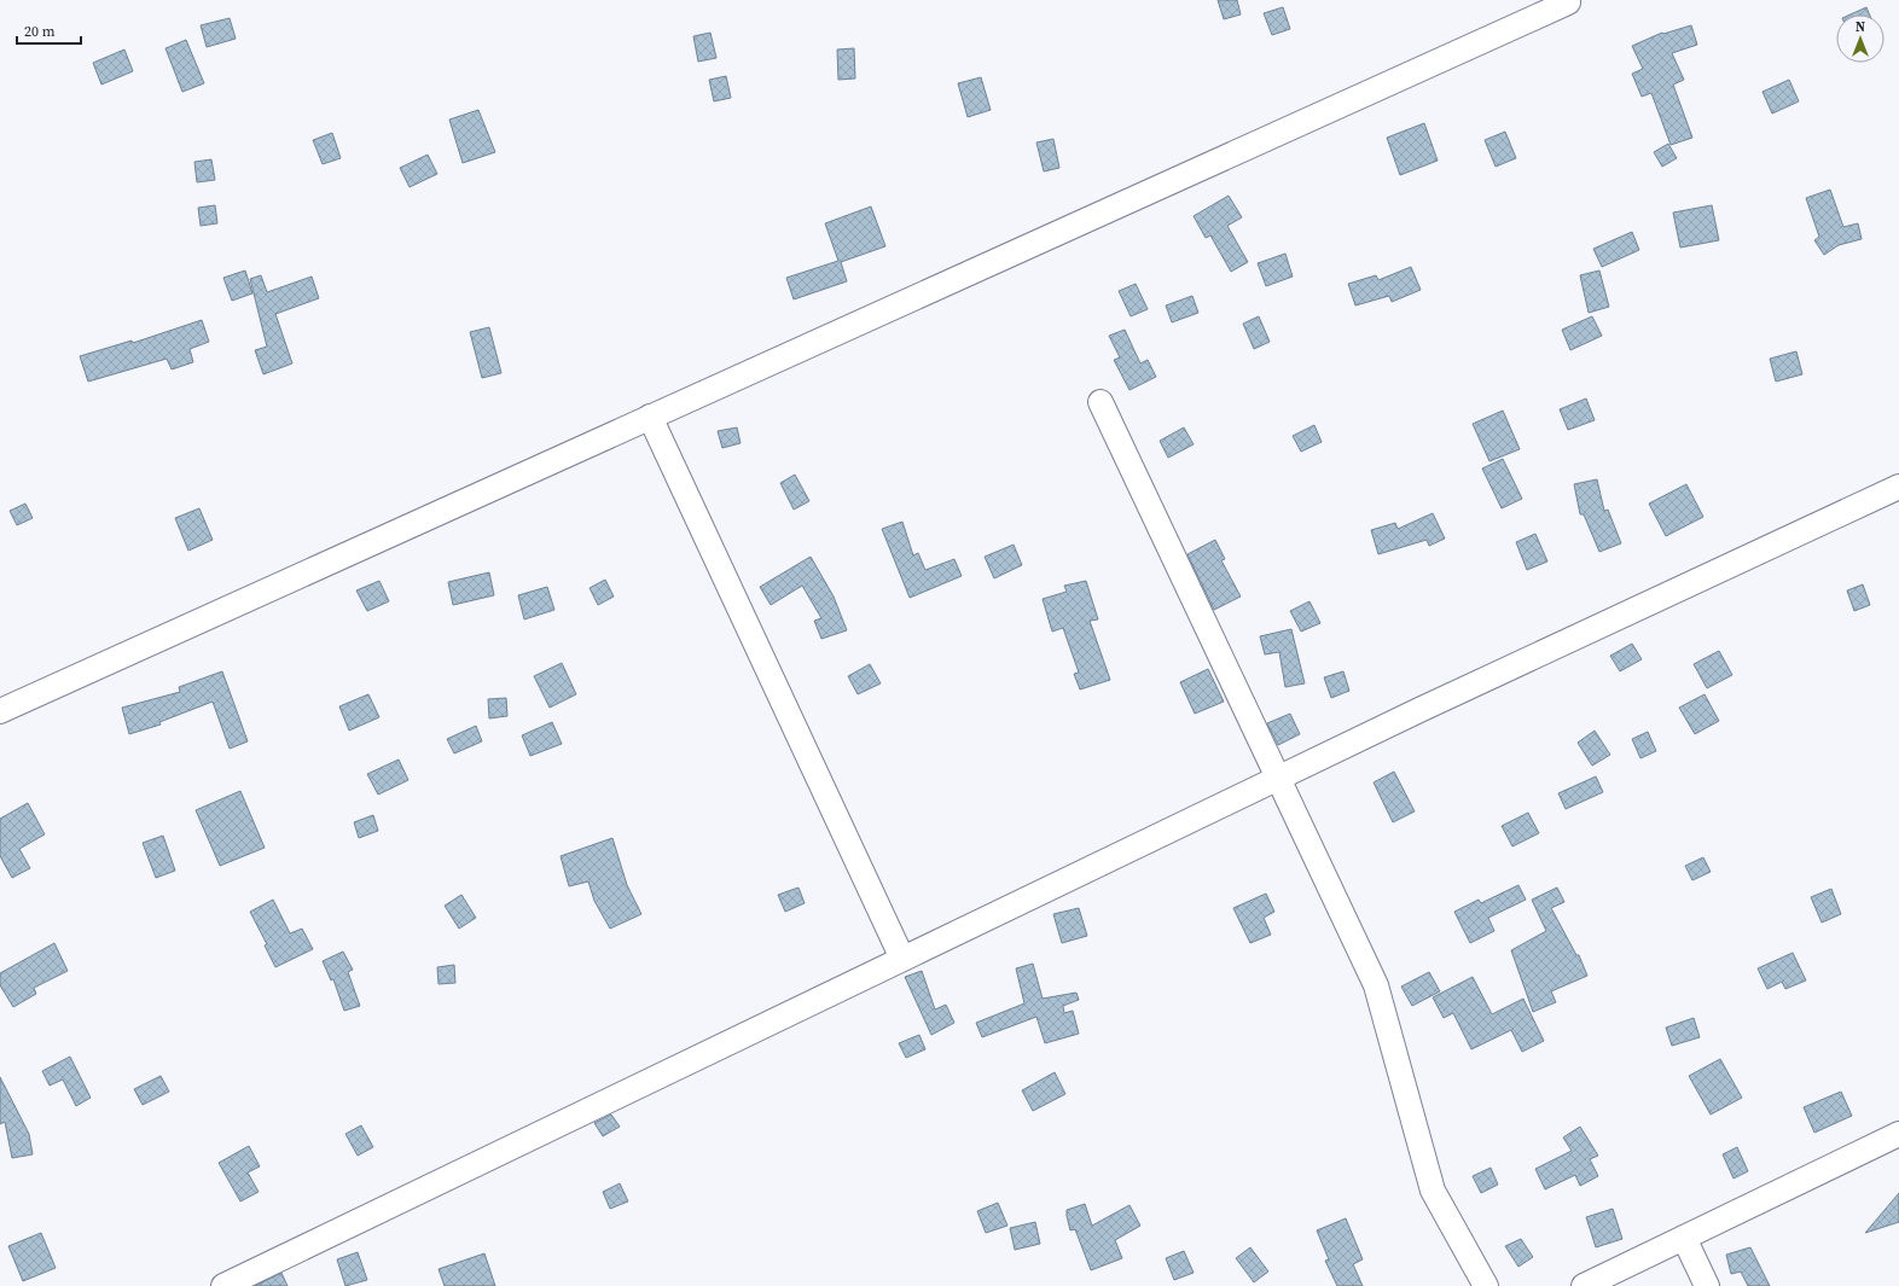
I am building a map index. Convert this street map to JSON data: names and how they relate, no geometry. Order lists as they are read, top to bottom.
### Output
{
  "scale_bar": "20 m",
  "north": "top"
}
